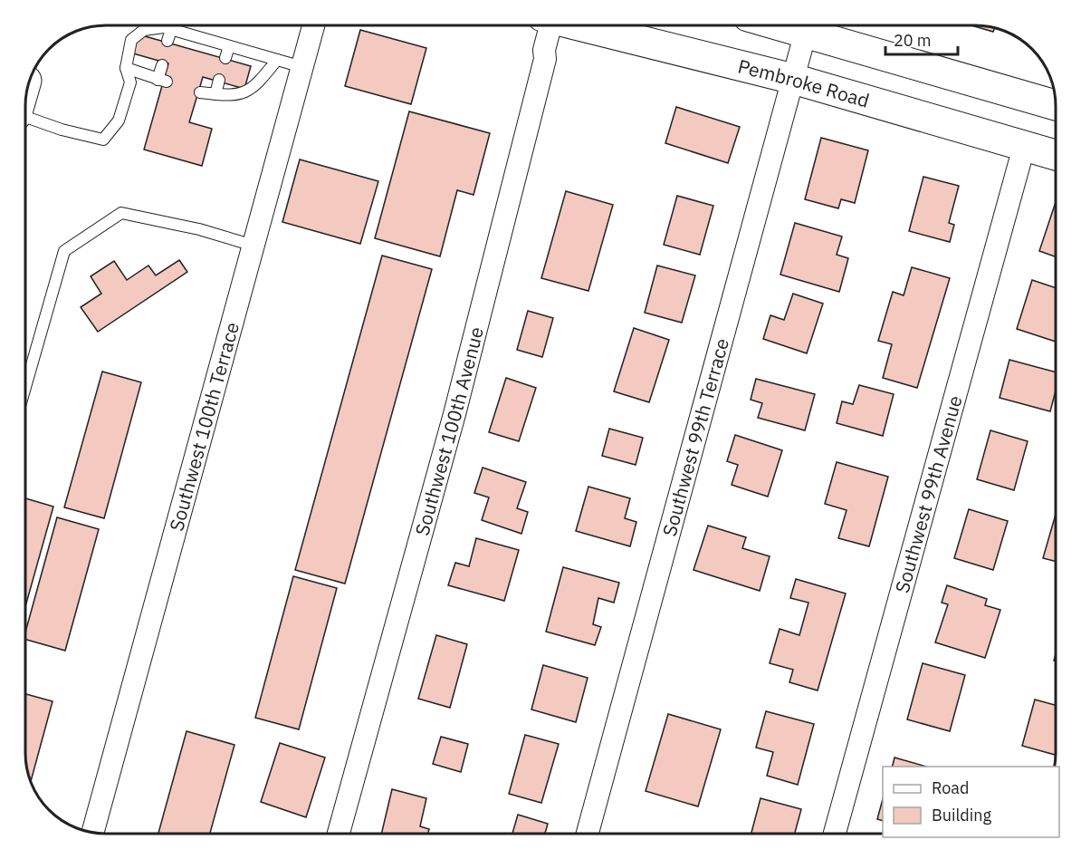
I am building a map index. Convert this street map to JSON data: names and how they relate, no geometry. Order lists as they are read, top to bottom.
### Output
{
  "streets": {
    "main road": ["Pembroke Road"],
    "street": [
      "Southwest 100th Terrace",
      "Southwest 100th Avenue",
      "Southwest 99th Terrace",
      "Southwest 99th Avenue"
    ]
  },
  "crossings": [
    ["Pembroke Road", "Southwest 99th Terrace"],
    ["Pembroke Road", "Southwest 99th Avenue"]
  ],
  "legend": ["Road", "Building"],
  "scale_bar": "20 m"
}
